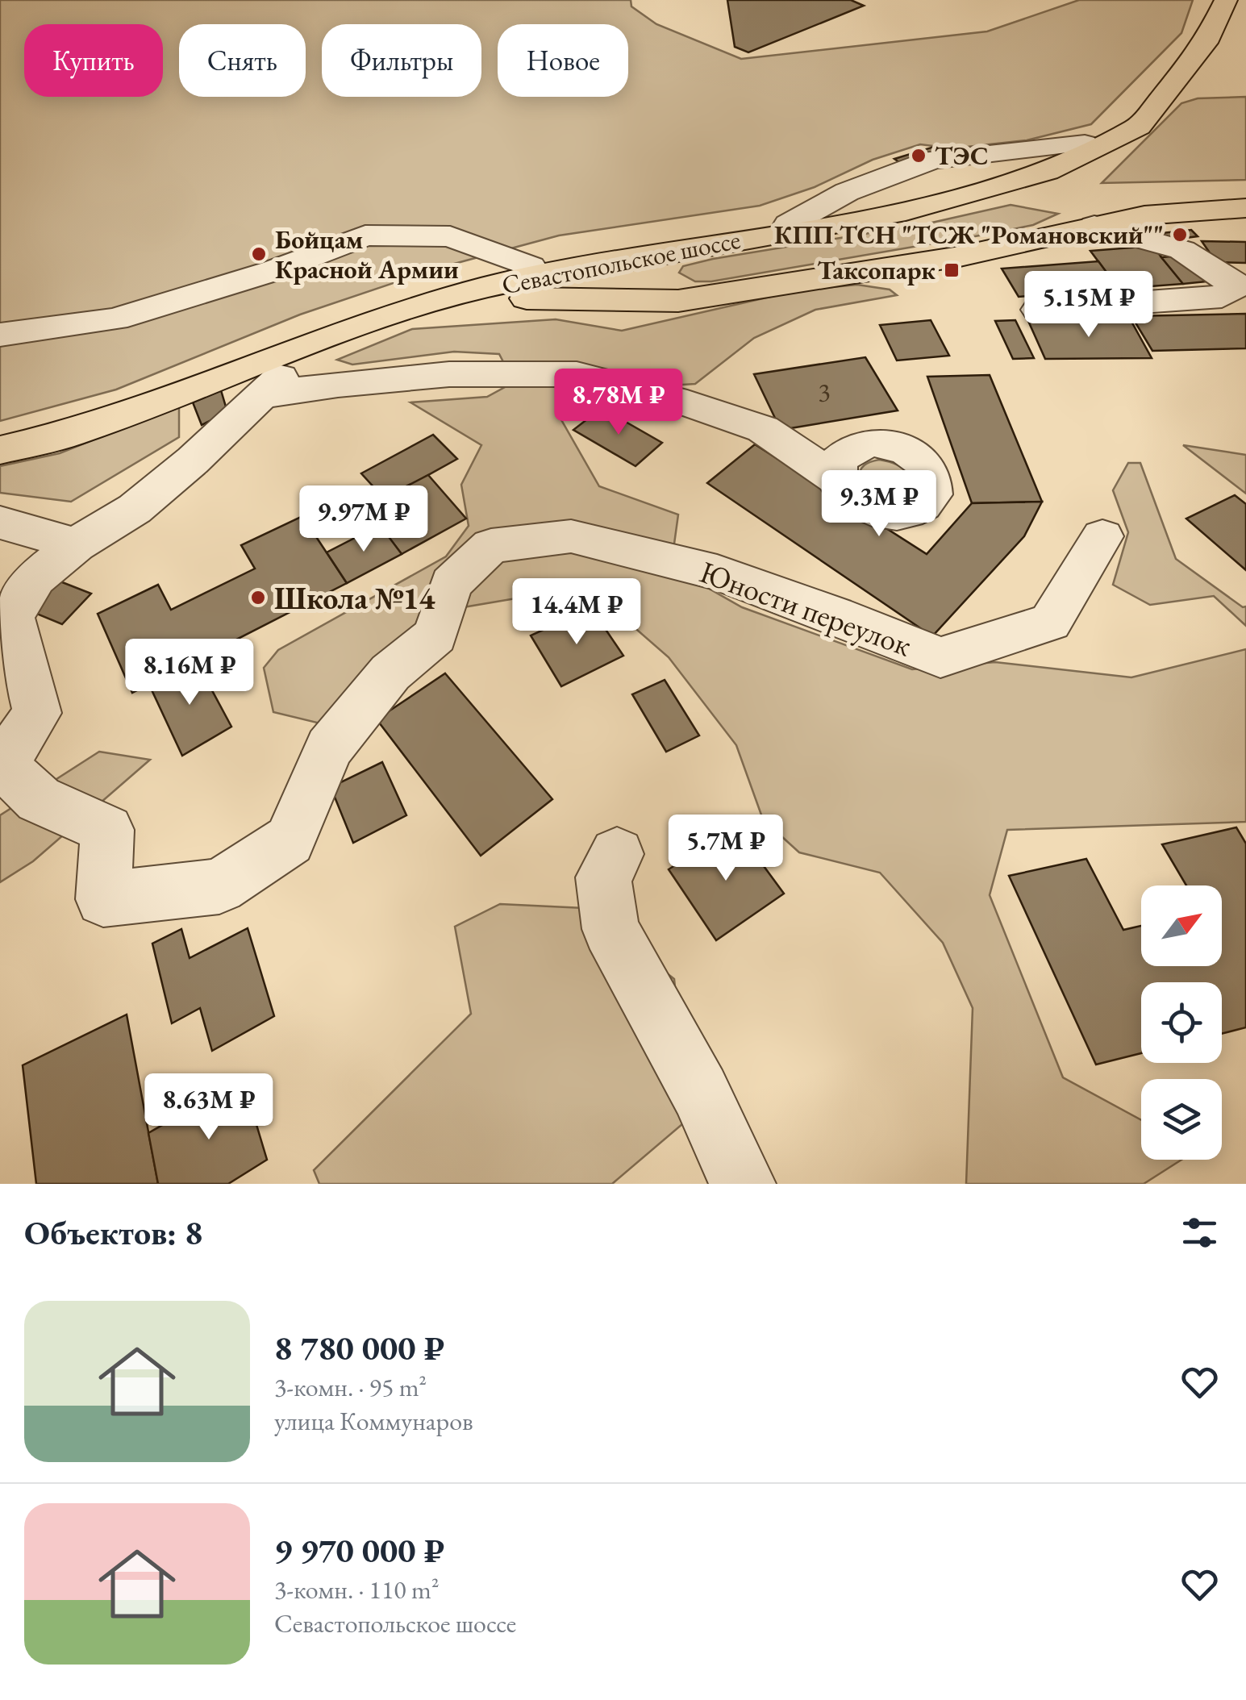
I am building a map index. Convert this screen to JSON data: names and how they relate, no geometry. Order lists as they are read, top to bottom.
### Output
{
  "streets": {
    "main road": ["Севастопольское шоссе"],
    "street": ["Юности переулок"]
  },
  "places": {
    "other": [
      "ТЭС",
      "КПП ТСН \"ТСЖ \"Романовский\"\"",
      "Бойцам Красной Армии",
      "Школа №14"
    ],
    "transit": ["Таксопарк"]
  },
  "house_numbers": ["3"],
  "north": "top right",
  "page": {
    "chip": [
      "Купить",
      "Снять",
      "Фильтры",
      "Новое"
    ],
    "price": [
      "5.15M ₽",
      "8.78M ₽",
      "9.3M ₽",
      "9.97M ₽",
      "14.4M ₽",
      "8.16M ₽",
      "5.7M ₽",
      "8.63M ₽"
    ],
    "heading": "Объектов: 8",
    "list": [
      {
        "name": "8 780 000 ₽",
        "note": "3-комн. · 95 m² · улица Коммунаров"
      },
      {
        "name": "9 970 000 ₽",
        "note": "3-комн. · 110 m² · Севастопольское шоссе"
      }
    ]
  }
}
